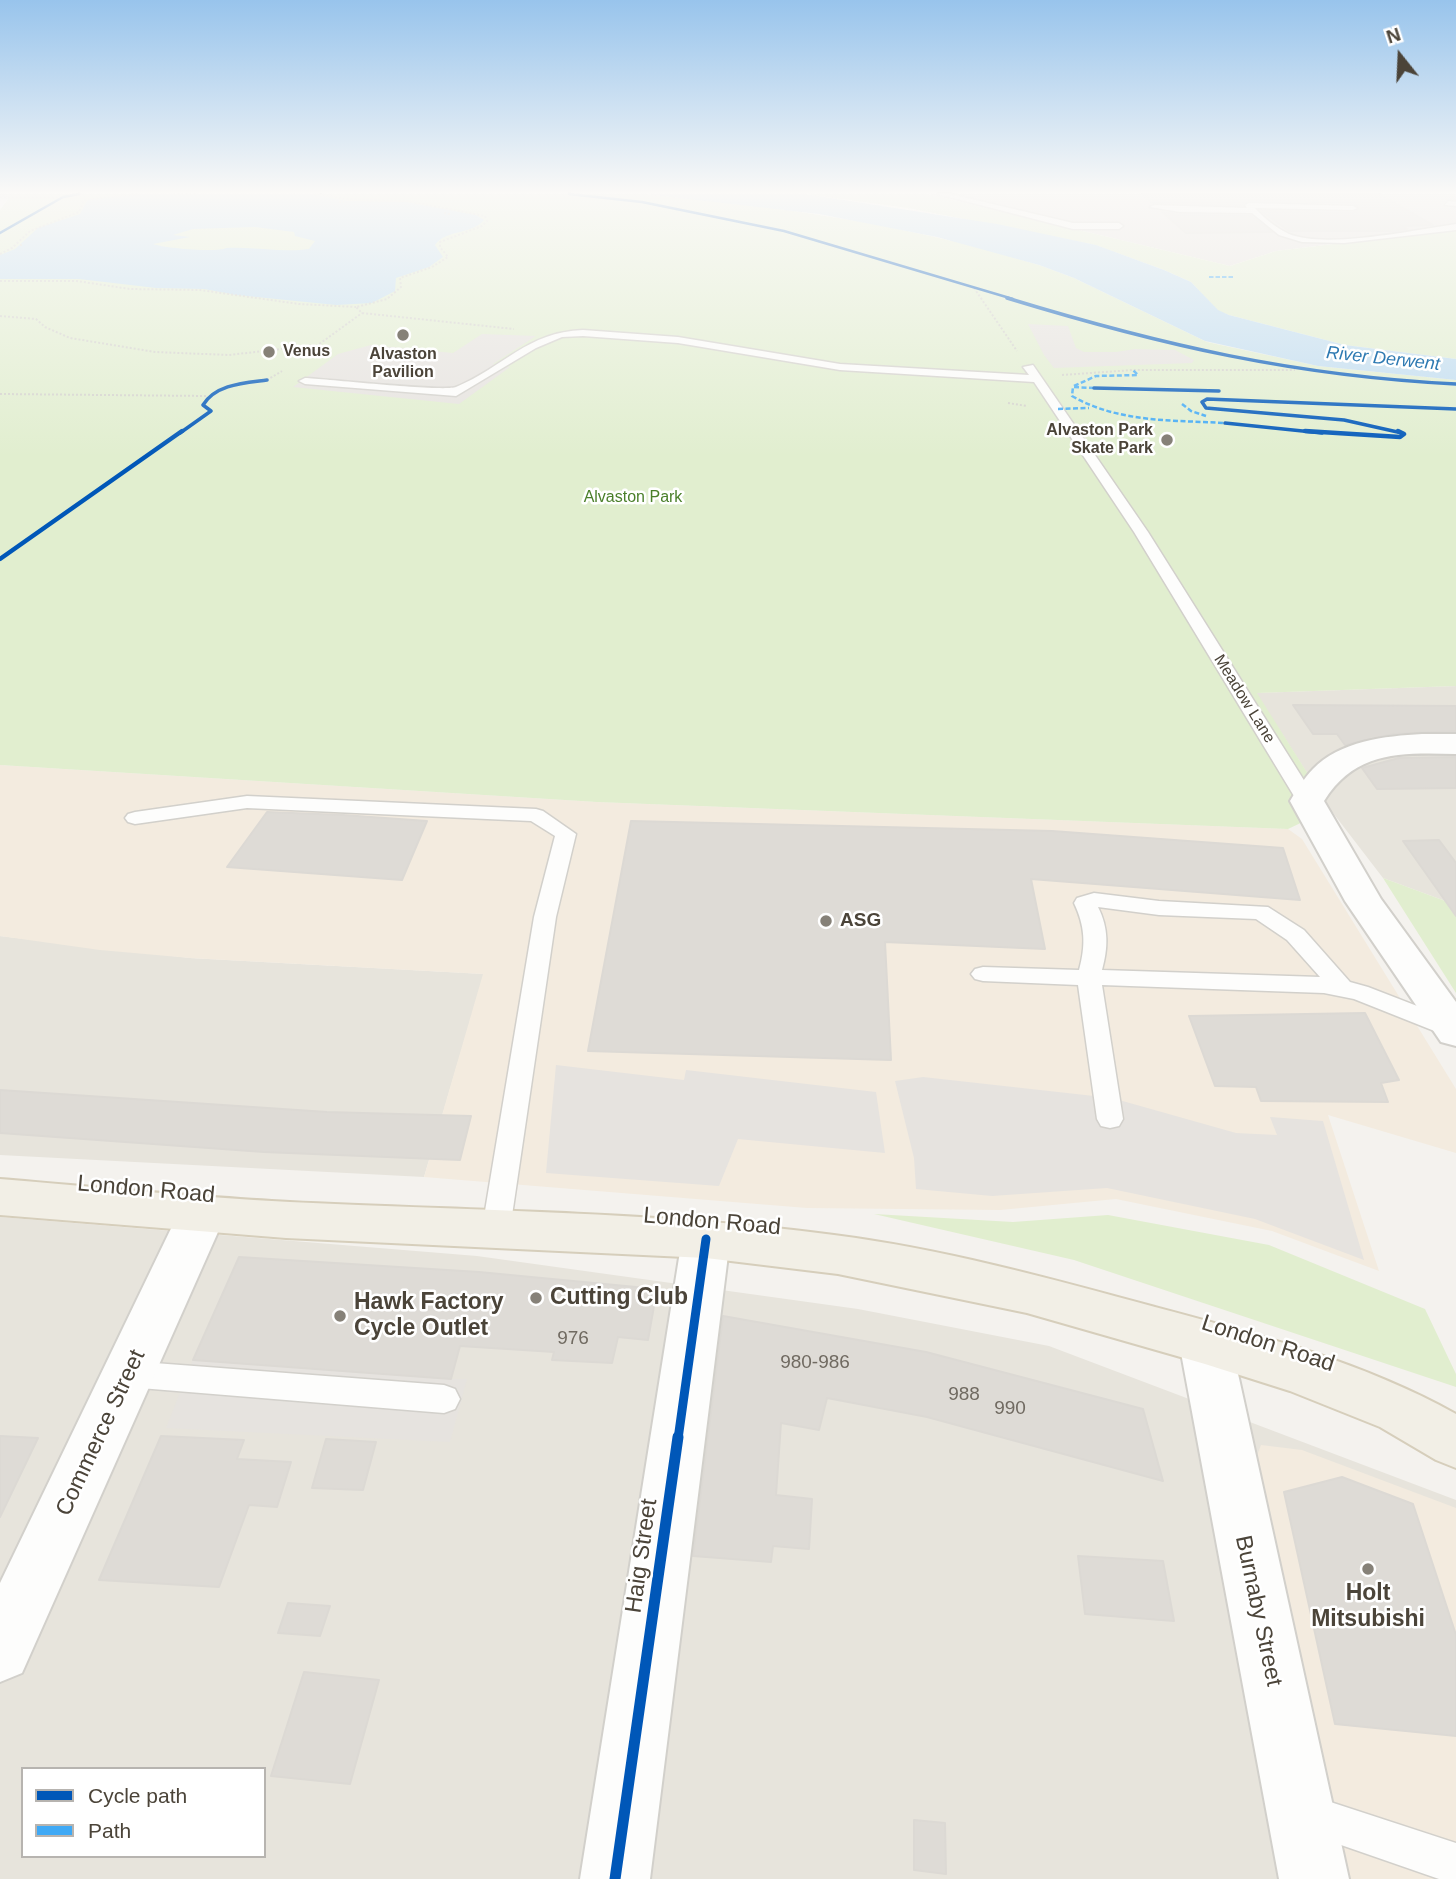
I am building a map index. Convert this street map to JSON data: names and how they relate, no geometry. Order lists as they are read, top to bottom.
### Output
{
  "streets": {
    "main road": ["London Road"],
    "street": [
      "Meadow Lane",
      "Commerce Street",
      "Haig Street",
      "Burnaby Street"
    ]
  },
  "crossings": [
    ["London Road", "Commerce Street"],
    ["London Road", "Haig Street"],
    ["London Road", "Burnaby Street"]
  ],
  "water": ["River Derwent"],
  "parks": ["Alvaston Park"],
  "places": [
    "Alvaston Pavilion",
    "Venus",
    "Alvaston Park Skate Park",
    "ASG",
    "Cutting Club",
    "Hawk Factory Cycle Outlet",
    "Holt Mitsubishi"
  ],
  "house_numbers": [
    "976",
    "980-986",
    "988",
    "990"
  ],
  "legend": ["Cycle path", "Path"],
  "north": "top"
}
